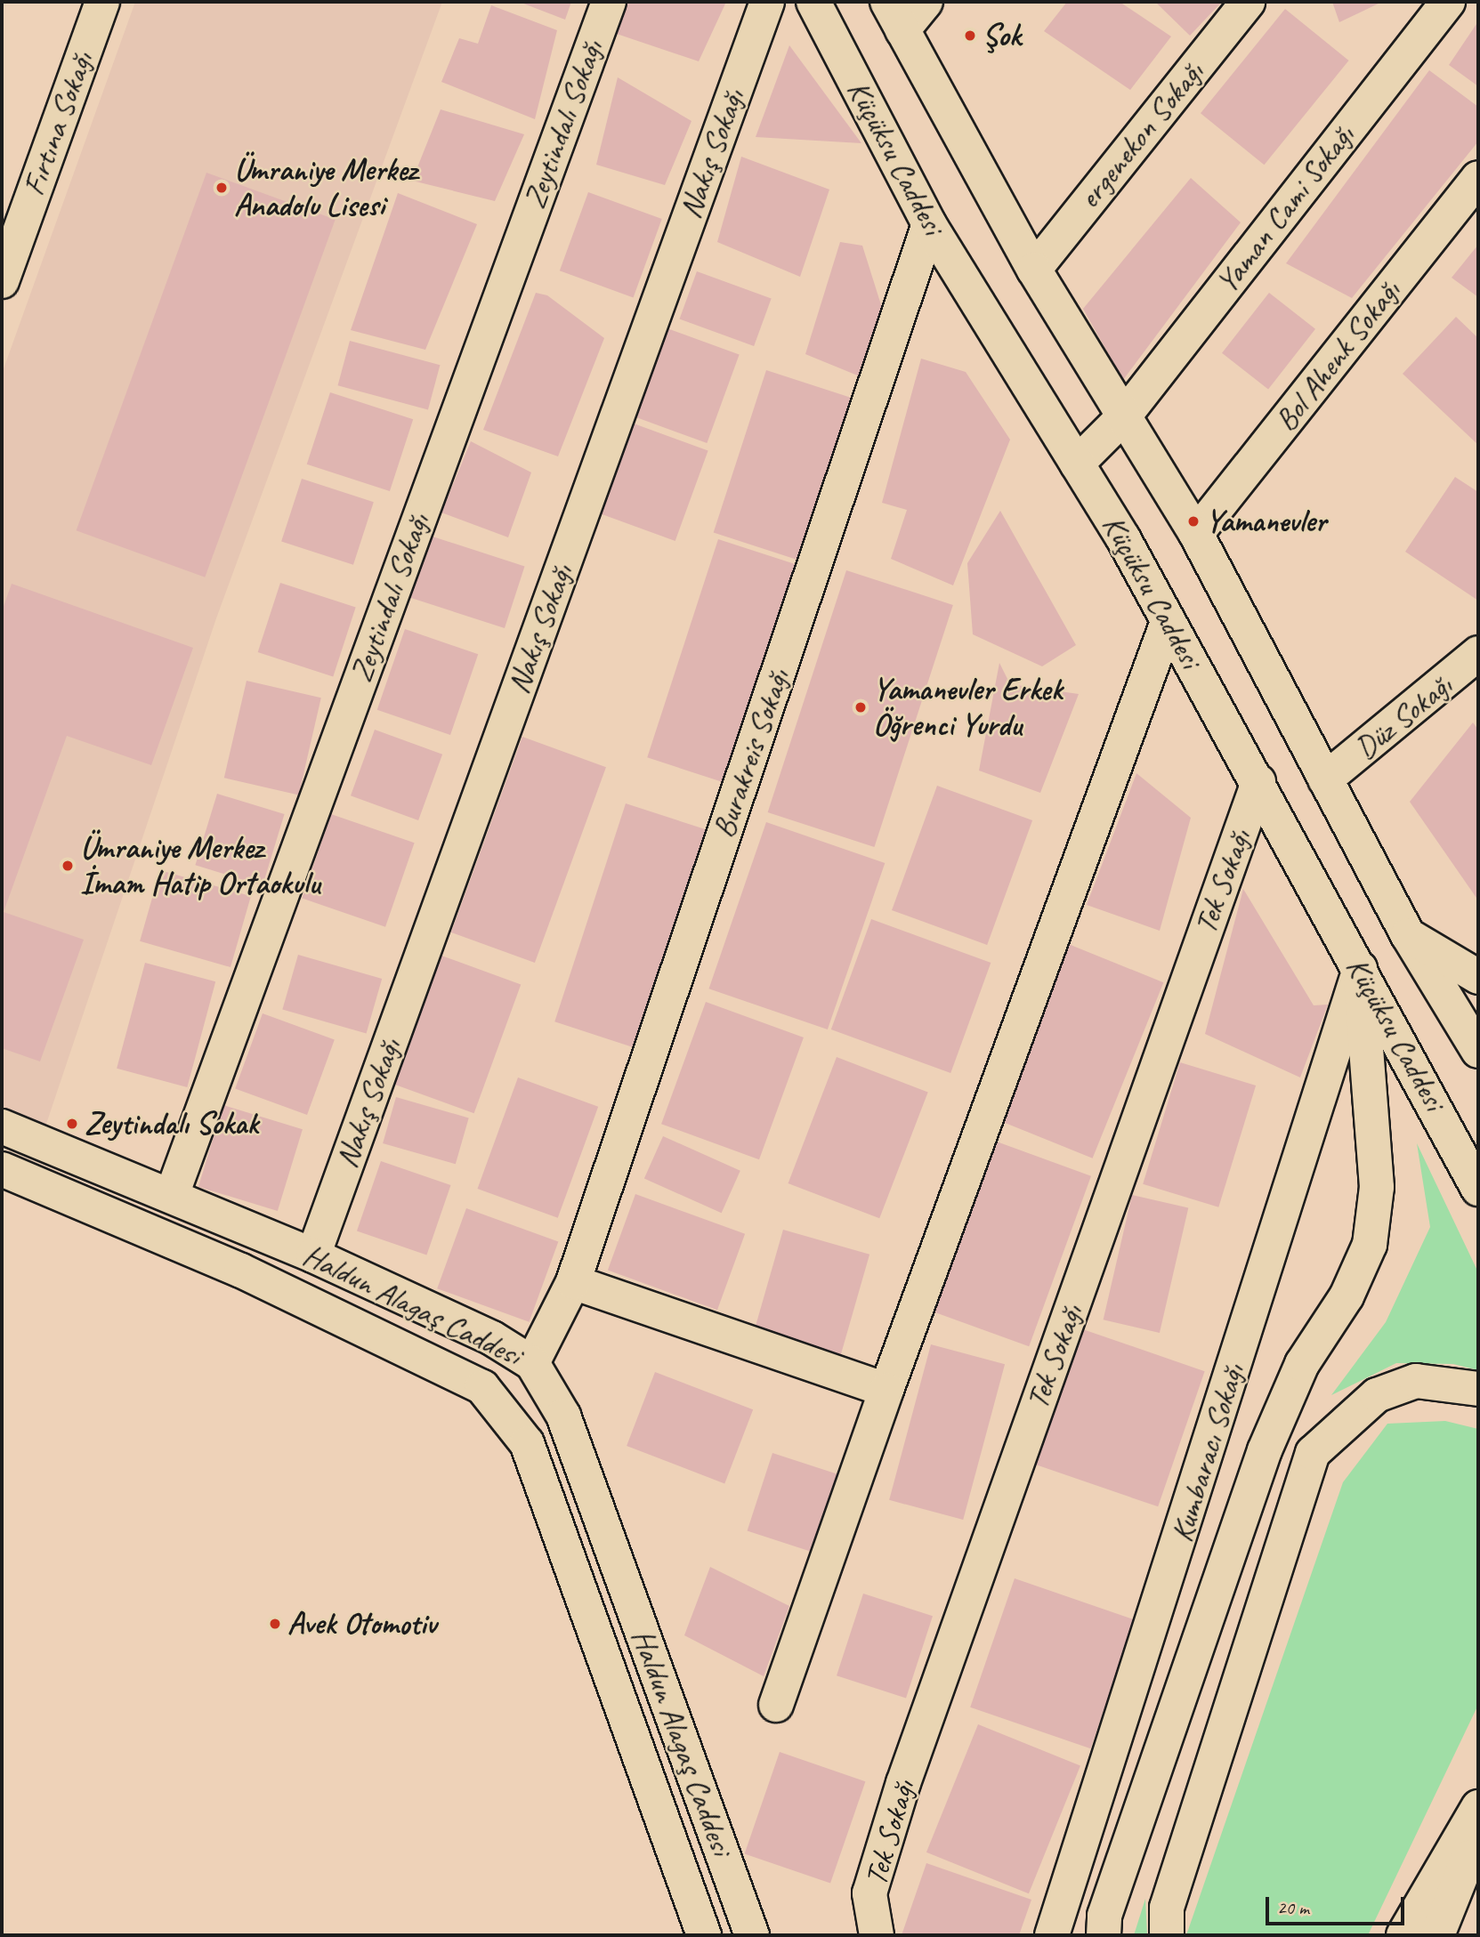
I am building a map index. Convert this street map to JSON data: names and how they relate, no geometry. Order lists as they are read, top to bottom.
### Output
{
  "streets": {
    "main road": [
      "Fırtına Sokağı",
      "Zeytindalı Sokağı",
      "ergenekon Sokağı",
      "Nakış Sokağı",
      "Küçüksu Caddesi",
      "Yaman Cami Sokağı",
      "Bol Ahenk Sokağı",
      "Düz Sokağı",
      "Burakreis Sokağı",
      "Tek Sokağı",
      "Haldun Alagaş Caddesi",
      "Kumbaracı Sokağı"
    ]
  },
  "crossings": [
    ["Zeytindalı Sokağı", "Haldun Alagaş Caddesi"],
    ["ergenekon Sokağı", "Küçüksu Caddesi"],
    ["Nakış Sokağı", "Haldun Alagaş Caddesi"],
    ["Küçüksu Caddesi", "Yaman Cami Sokağı"],
    ["Küçüksu Caddesi", "Bol Ahenk Sokağı"],
    ["Küçüksu Caddesi", "Düz Sokağı"],
    ["Küçüksu Caddesi", "Burakreis Sokağı"],
    ["Küçüksu Caddesi", "Tek Sokağı"],
    ["Küçüksu Caddesi", "Kumbaracı Sokağı"],
    ["Burakreis Sokağı", "Haldun Alagaş Caddesi"]
  ],
  "places": [
    "Şok",
    "Ümraniye Merkez Anadolu Lisesi",
    "Yamanevler",
    "Yamanevler Erkek Öğrenci Yurdu",
    "Ümraniye Merkez İmam Hatip Ortaokulu",
    "Zeytindalı Sokak",
    "Avek Otomotiv"
  ],
  "scale_bar": "20 m"
}
